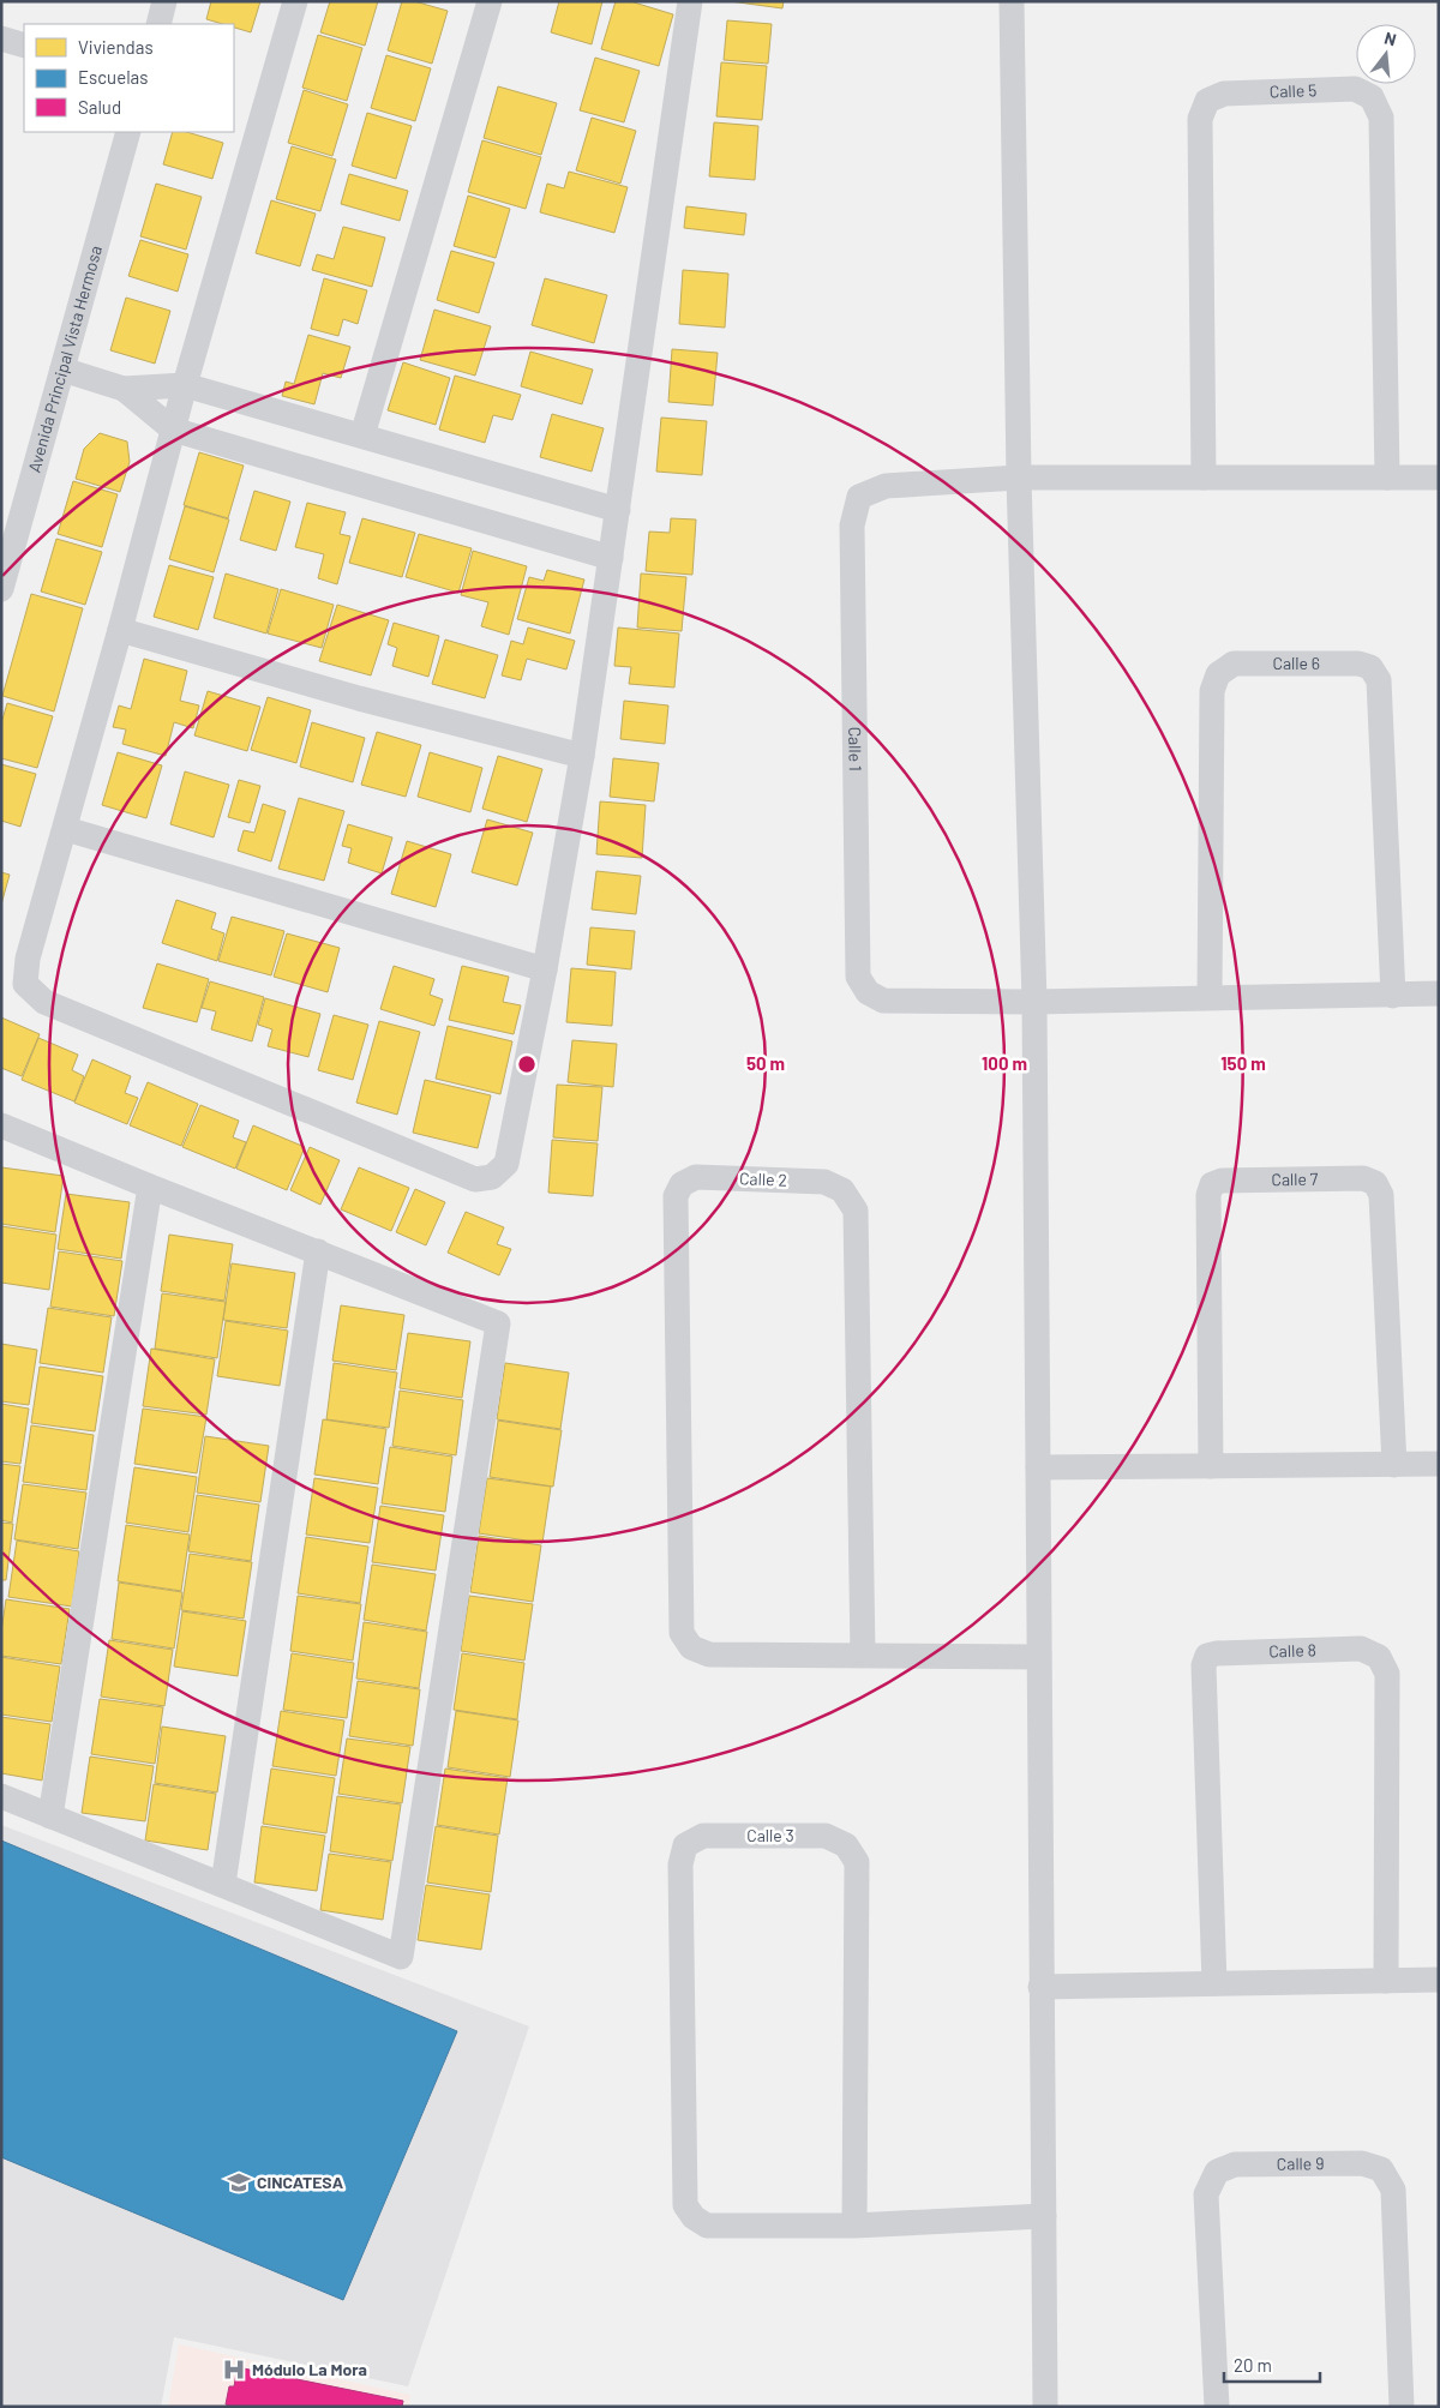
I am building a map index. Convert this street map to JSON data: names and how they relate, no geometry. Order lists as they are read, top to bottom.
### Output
{
  "streets": {
    "street": [
      "Calle 5",
      "Avenida Principal Vista Hermosa",
      "Calle 6",
      "Calle 1",
      "Calle 2",
      "Calle 7",
      "Calle 8",
      "Calle 3",
      "Calle 9"
    ]
  },
  "places": {
    "school or university": ["CINCATESA"],
    "hospital": ["Módulo La Mora"]
  },
  "legend": ["Viviendas", "Escuelas", "Salud"],
  "scale_bar": "20 m",
  "north": "top",
  "rings": ["50 m", "100 m", "150 m"]
}
